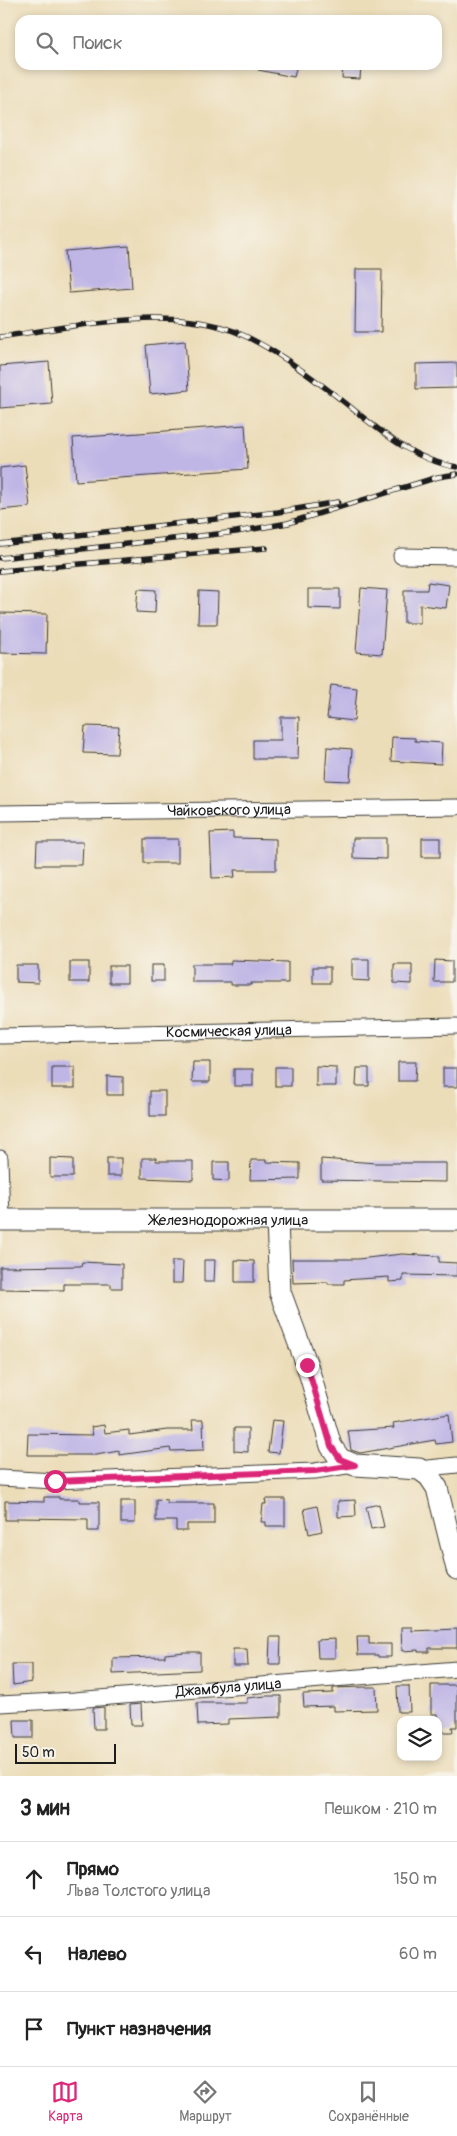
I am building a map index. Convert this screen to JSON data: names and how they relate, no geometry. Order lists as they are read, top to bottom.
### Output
{
  "streets": {
    "street": [
      "Чайковского улица",
      "Космическая улица",
      "Железнодорожная улица",
      "Джамбула улица"
    ]
  },
  "scale_bar": "50 m",
  "page": {
    "search": "Поиск",
    "scale": "50 m",
    "heading": ["3 мин", "Пешком · 210 m"],
    "list": [
      ["Прямо", "Льва Толстого улица", "150 m"],
      ["Налево", "60 m"],
      "Пункт назначения"
    ],
    "nav": ["Карта", "Маршрут", "Сохранённые"]
  }
}
